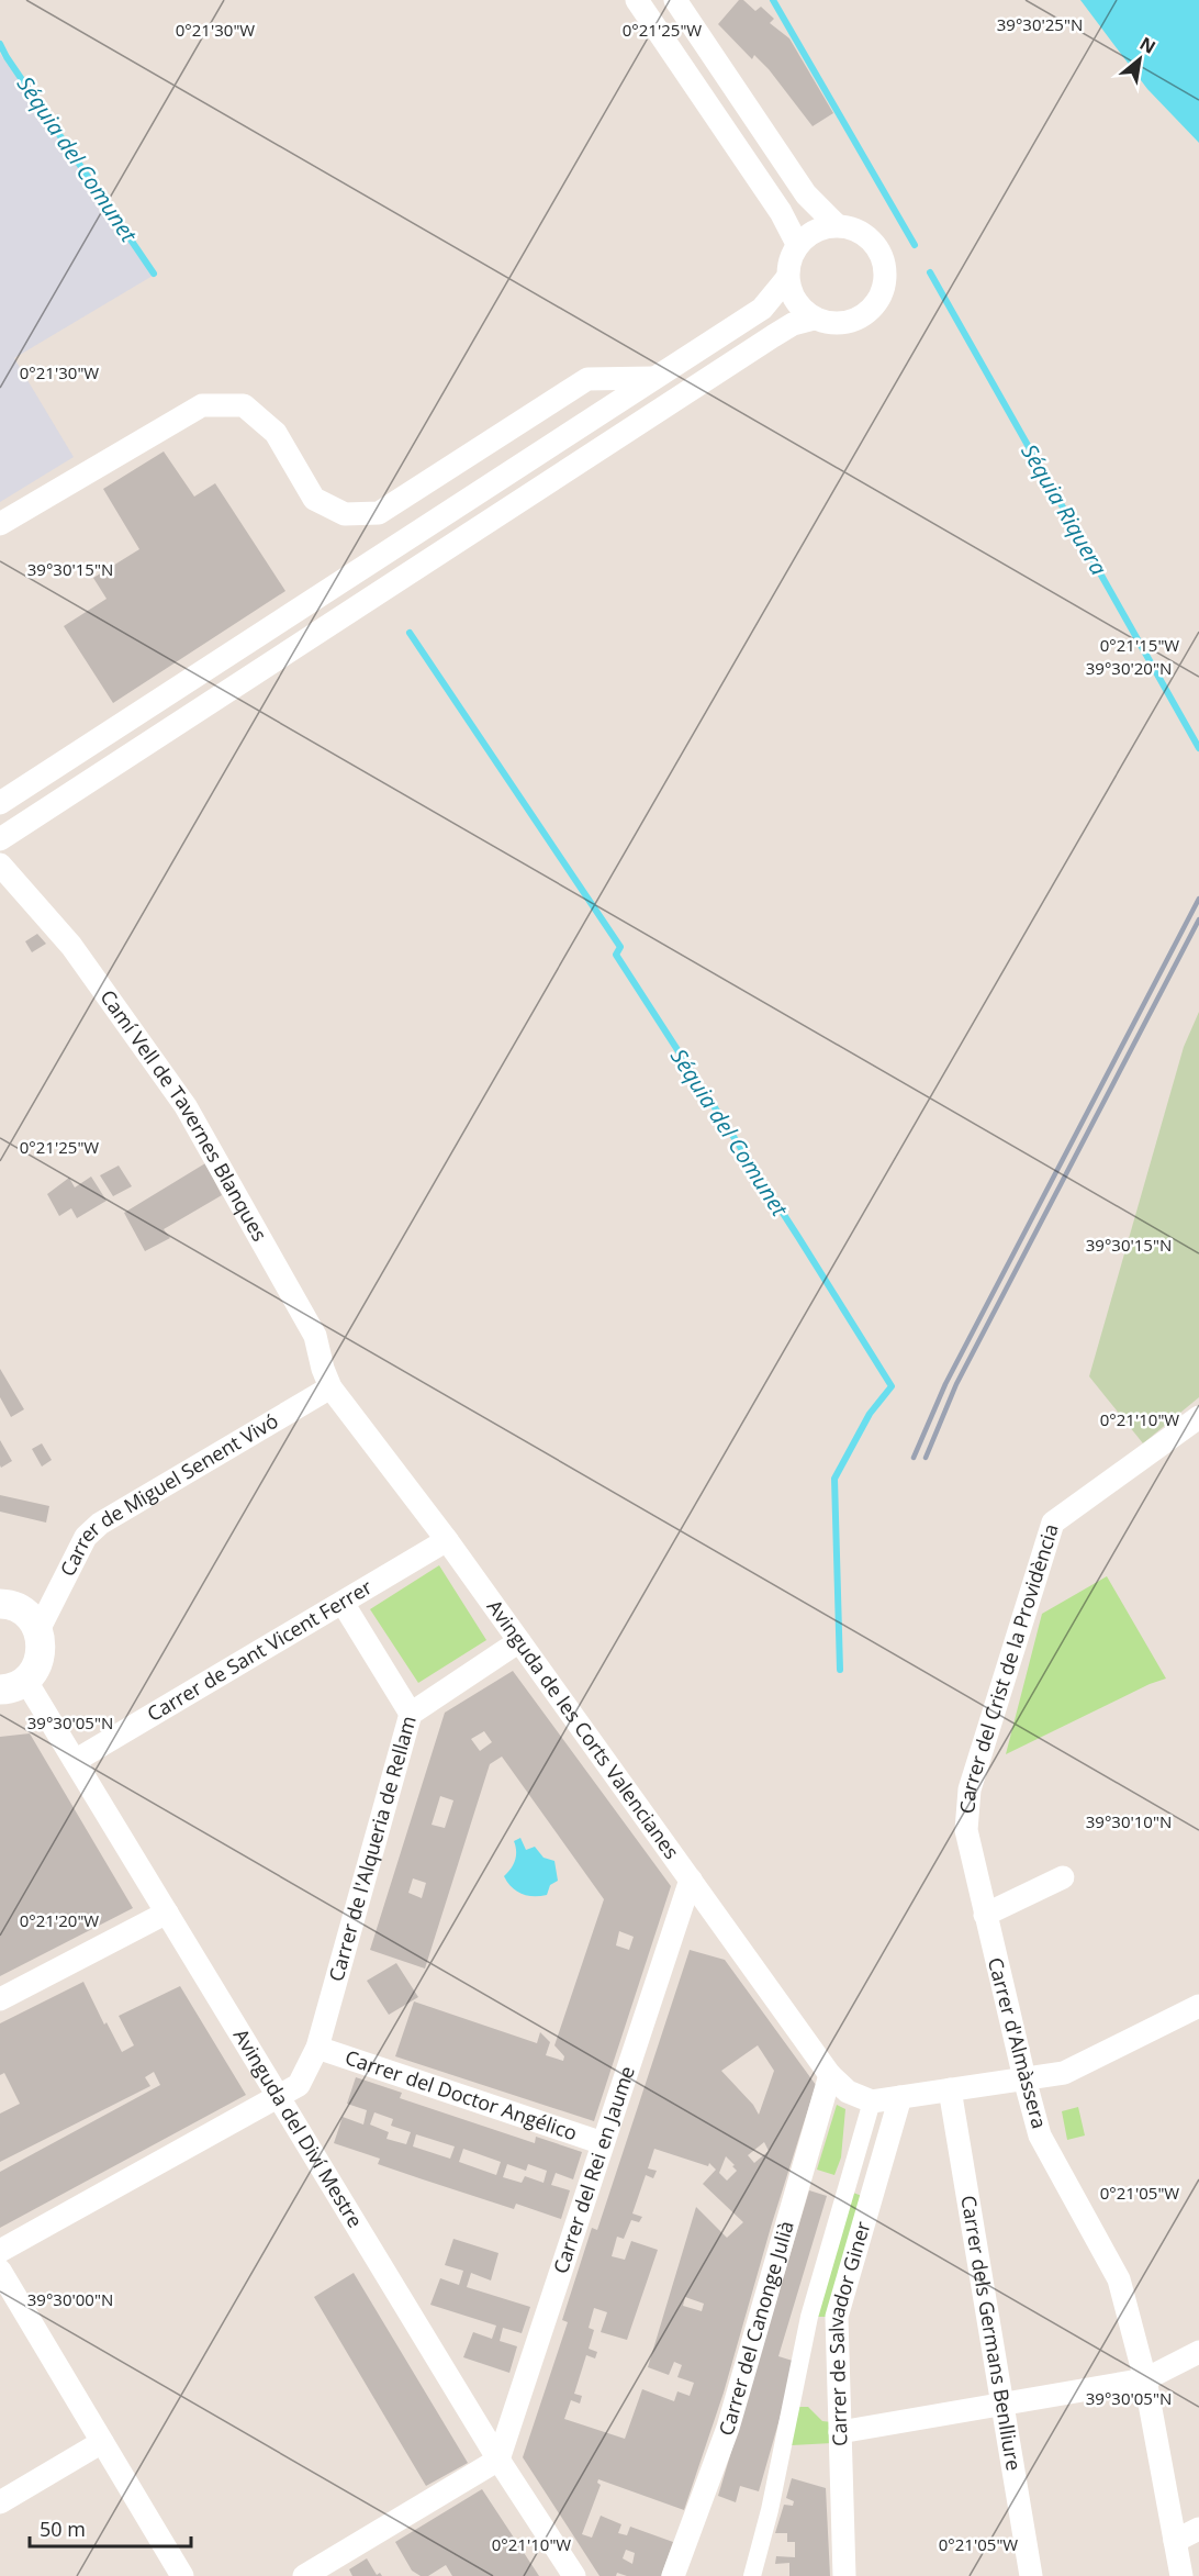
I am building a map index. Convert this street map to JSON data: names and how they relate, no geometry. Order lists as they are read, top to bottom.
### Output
{
  "streets": {
    "street": [
      "Camí Vell de Tavernes Blanques",
      "Carrer de Miguel Senent Vivó",
      "Carrer de Sant Vicent Ferrer",
      "Carrer del Crist de la Providència",
      "Avinguda de les Corts Valencianes",
      "Carrer de l'Alqueria de Rellam",
      "Carrer d'Almàssera",
      "Carrer del Doctor Angélico",
      "Avinguda del Diví Mestre",
      "Carrer del Rei en Jaume",
      "Carrer del Canonge Julià",
      "Carrer dels Germans Benlliure",
      "Carrer de Salvador Giner"
    ]
  },
  "crossings": [
    ["Camí Vell de Tavernes Blanques", "Carrer de Miguel Senent Vivó"],
    ["Camí Vell de Tavernes Blanques", "Avinguda de les Corts Valencianes"],
    ["Carrer de Miguel Senent Vivó", "Avinguda de les Corts Valencianes"],
    ["Carrer de Sant Vicent Ferrer", "Avinguda de les Corts Valencianes"],
    ["Carrer de Sant Vicent Ferrer", "Avinguda del Diví Mestre"],
    ["Carrer del Crist de la Providència", "Carrer d'Almàssera"],
    ["Avinguda de les Corts Valencianes", "Carrer de l'Alqueria de Rellam"],
    ["Avinguda de les Corts Valencianes", "Carrer del Rei en Jaume"],
    ["Avinguda de les Corts Valencianes", "Carrer del Canonge Julià"],
    ["Carrer de l'Alqueria de Rellam", "Carrer del Doctor Angélico"],
    ["Carrer de l'Alqueria de Rellam", "Avinguda del Diví Mestre"],
    ["Carrer del Doctor Angélico", "Carrer del Rei en Jaume"],
    ["Avinguda del Diví Mestre", "Carrer del Rei en Jaume"]
  ],
  "water": ["Séquia del Comunet", "Séquia Riquera"],
  "scale_bar": "50 m",
  "north": "top right",
  "coordinates": [
    "39°30'25\"N",
    "0°21'30\"W",
    "0°21'25\"W",
    "39°30'15\"N",
    "0°21'15\"W",
    "39°30'20\"N",
    "0°21'10\"W",
    "39°30'05\"N",
    "39°30'10\"N",
    "0°21'20\"W",
    "0°21'05\"W",
    "39°30'00\"N"
  ]
}
